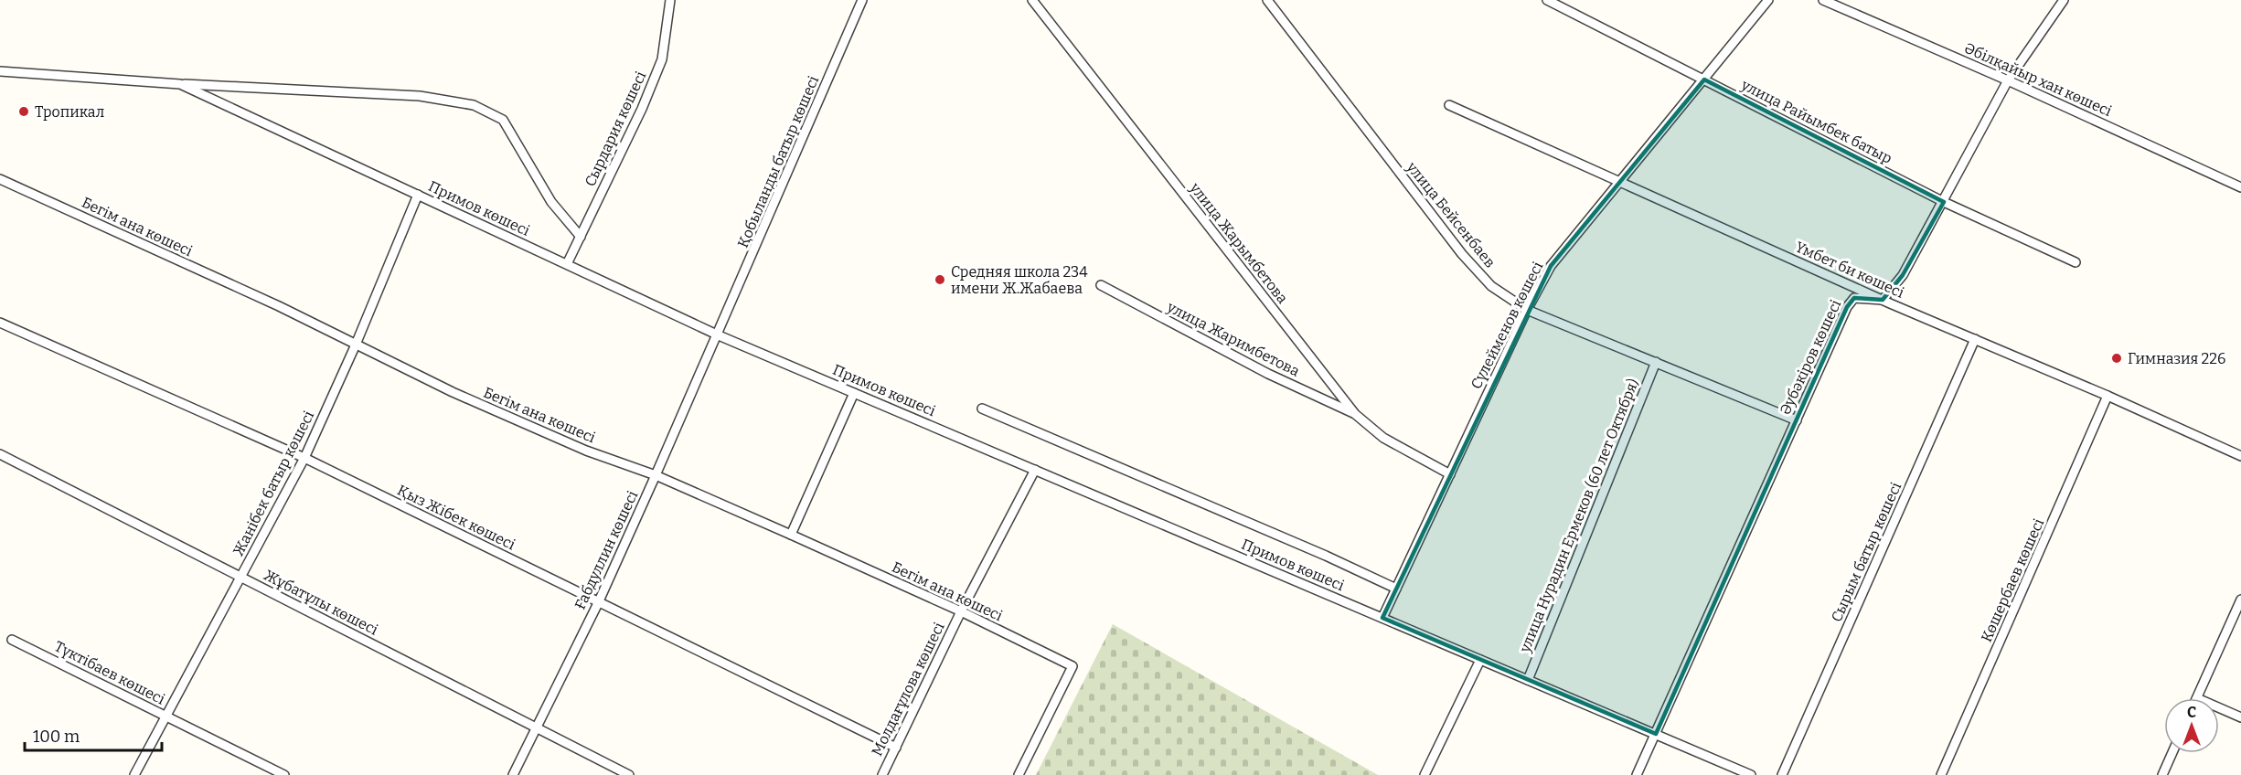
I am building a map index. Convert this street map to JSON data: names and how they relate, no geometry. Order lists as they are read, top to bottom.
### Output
{
  "streets": {
    "street": [
      "Әбілқайыр хан көшесі",
      "улица Райымбек батыр",
      "Сырдария көшесі",
      "Қобыланды батыр көшесі",
      "Примов көшесі",
      "улица Бейсенбаев",
      "Бегім ана көшесі",
      "улица Жарымбетова",
      "Үмбет би көшесі",
      "Сүлейменов көшесі",
      "улица Жаримбетова",
      "Әубәкіров көшесі",
      "Жанібек батыр көшесі",
      "улица Нурадин Ермеков (60 лет Октября)",
      "Қыз Жібек көшесі",
      "Ғабдуллин көшесі",
      "Сырым батыр көшесі",
      "Көшербаев көшесі",
      "Жұбатұлы көшесі",
      "Түктібаев көшесі",
      "Молдағұлова көшесі"
    ]
  },
  "crossings": [
    ["улица Райымбек батыр", "Сүлейменов көшесі"],
    ["Сырдария көшесі", "Примов көшесі"],
    ["Қобыланды батыр көшесі", "Примов көшесі"],
    ["Қобыланды батыр көшесі", "Ғабдуллин көшесі"],
    ["Примов көшесі", "Сүлейменов көшесі"],
    ["Примов көшесі", "Әубәкіров көшесі"],
    ["Примов көшесі", "Жанібек батыр көшесі"],
    ["Примов көшесі", "улица Нурадин Ермеков (60 лет Октября)"],
    ["Примов көшесі", "Ғабдуллин көшесі"],
    ["Примов көшесі", "Молдағұлова көшесі"],
    ["улица Бейсенбаев", "Сүлейменов көшесі"],
    ["улица Бейсенбаев", "Әубәкіров көшесі"],
    ["улица Бейсенбаев", "улица Нурадин Ермеков (60 лет Октября)"],
    ["Бегім ана көшесі", "Жанібек батыр көшесі"],
    ["Бегім ана көшесі", "Ғабдуллин көшесі"],
    ["Бегім ана көшесі", "Молдағұлова көшесі"],
    ["улица Жарымбетова", "Сүлейменов көшесі"],
    ["улица Жарымбетова", "улица Жаримбетова"],
    ["Үмбет би көшесі", "Сүлейменов көшесі"],
    ["Үмбет би көшесі", "Әубәкіров көшесі"],
    ["Үмбет би көшесі", "Сырым батыр көшесі"],
    ["Үмбет би көшесі", "Көшербаев көшесі"],
    ["Жанібек батыр көшесі", "Қыз Жібек көшесі"],
    ["Жанібек батыр көшесі", "Жұбатұлы көшесі"],
    ["Жанібек батыр көшесі", "Түктібаев көшесі"],
    ["Қыз Жібек көшесі", "Ғабдуллин көшесі"],
    ["Қыз Жібек көшесі", "Молдағұлова көшесі"],
    ["Ғабдуллин көшесі", "Жұбатұлы көшесі"]
  ],
  "places": ["Тропикал", "Средняя школа 234 имени Ж.Жабаева", "Гимназия 226"],
  "scale_bar": "100 m",
  "north": "top"
}
